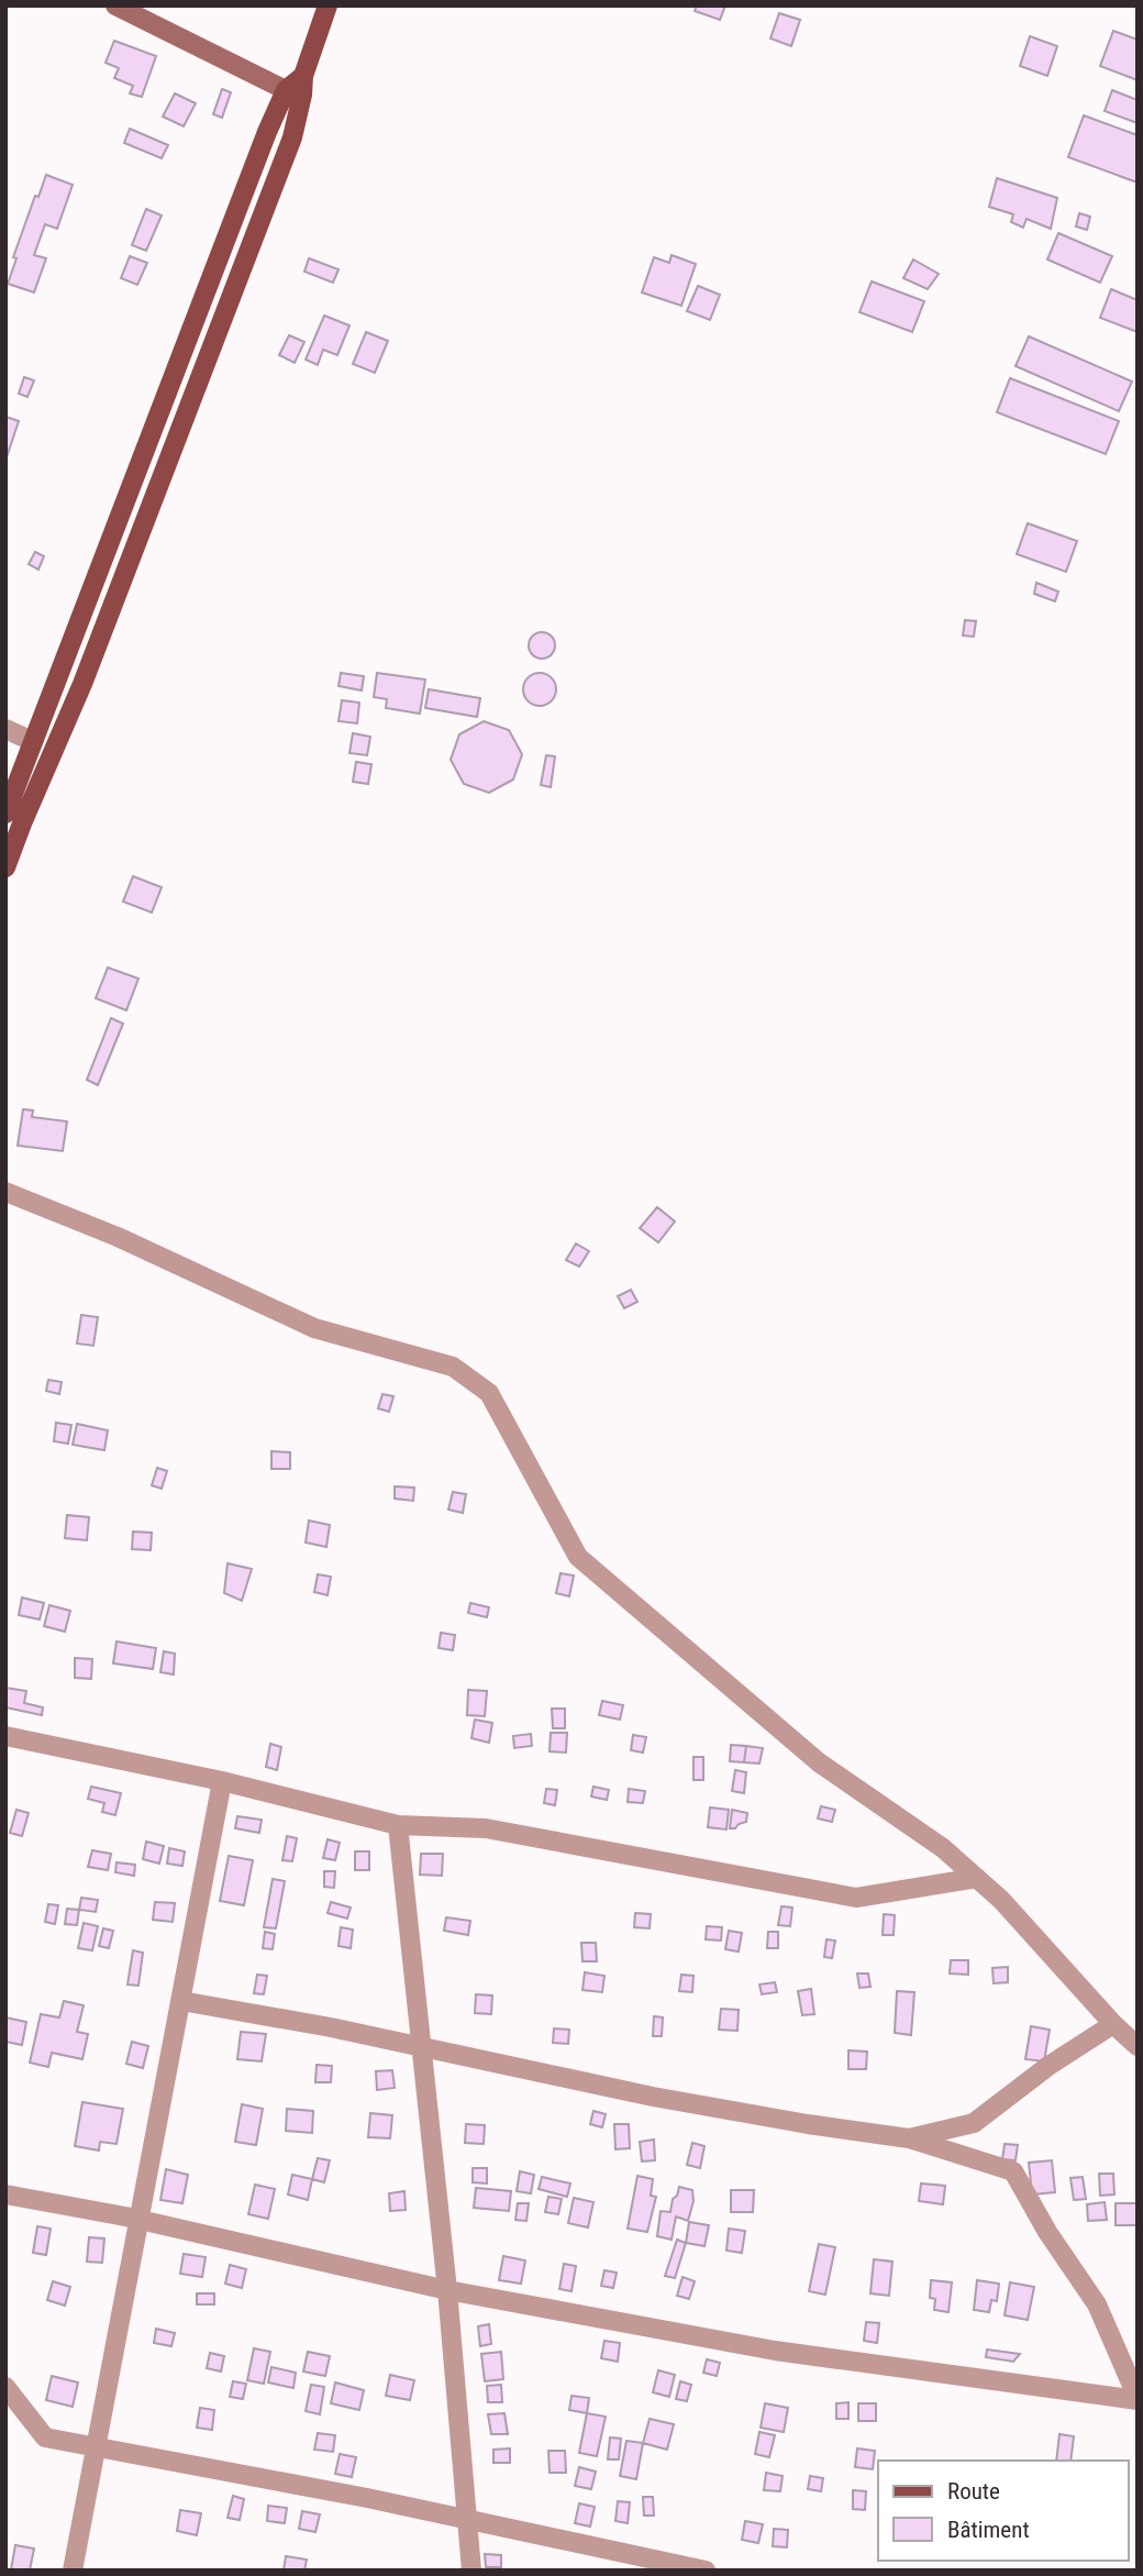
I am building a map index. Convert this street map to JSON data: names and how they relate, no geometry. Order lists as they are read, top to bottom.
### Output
{
  "legend": ["Route", "Bâtiment"]
}
